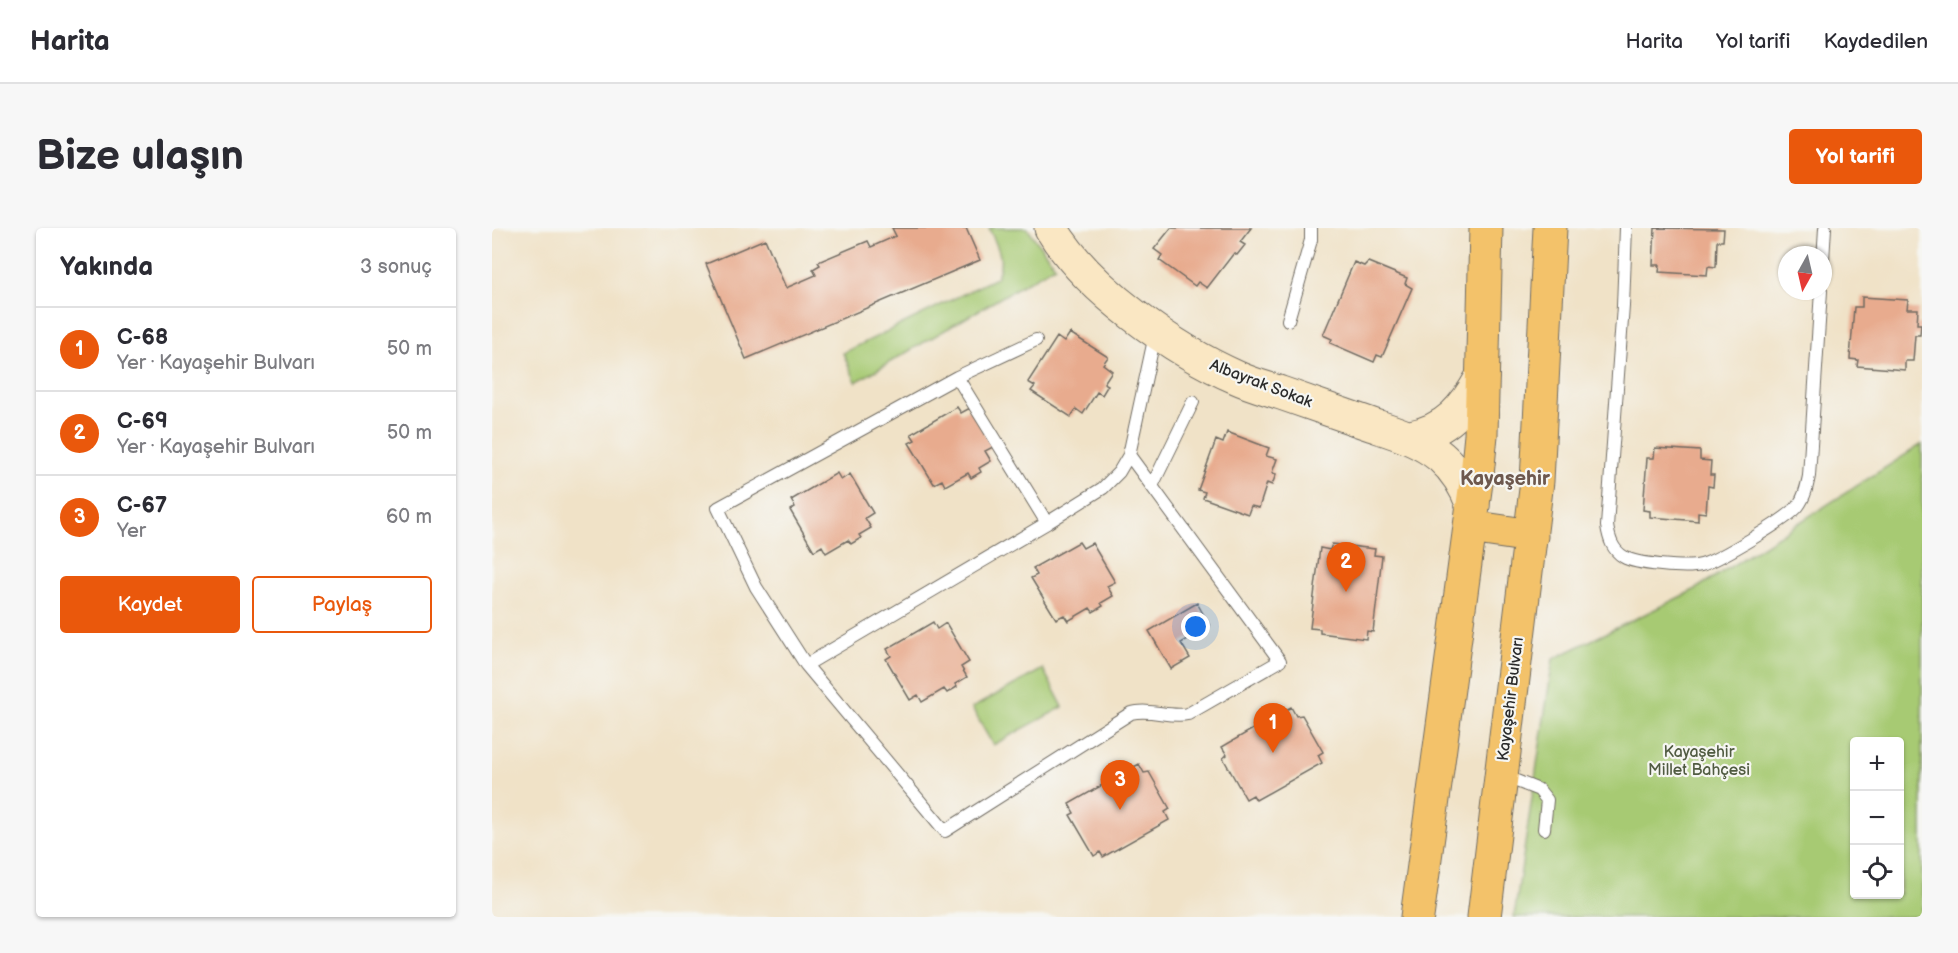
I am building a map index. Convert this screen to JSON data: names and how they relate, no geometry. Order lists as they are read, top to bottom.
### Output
{
  "streets": {
    "main road": ["Kayaşehir Bulvarı"],
    "street": ["Albayrak Sokak"]
  },
  "districts": ["Kayaşehir"],
  "parks": ["Kayaşehir Millet Bahçesi"],
  "north": "bottom",
  "page": {
    "header": "Harita",
    "nav": ["Harita", "Yol tarifi", "Kaydedilen"],
    "buttons": [
      "Yol tarifi",
      ["Kaydet", "Paylaş"]
    ],
    "title": "Bize ulaşın",
    "heading": ["Yakında", "3 sonuç"],
    "list": [
      {
        "mark": "1",
        "name": "C-68",
        "note": "Yer · Kayaşehir Bulvarı",
        "value": "50 m"
      },
      {
        "mark": "2",
        "name": "C-69",
        "note": "Yer · Kayaşehir Bulvarı",
        "value": "50 m"
      },
      {
        "mark": "3",
        "name": "C-67",
        "note": "Yer",
        "value": "60 m"
      }
    ],
    "pins": ["2", "1", "3"],
    "map_buttons": ["+", "−"]
  }
}
